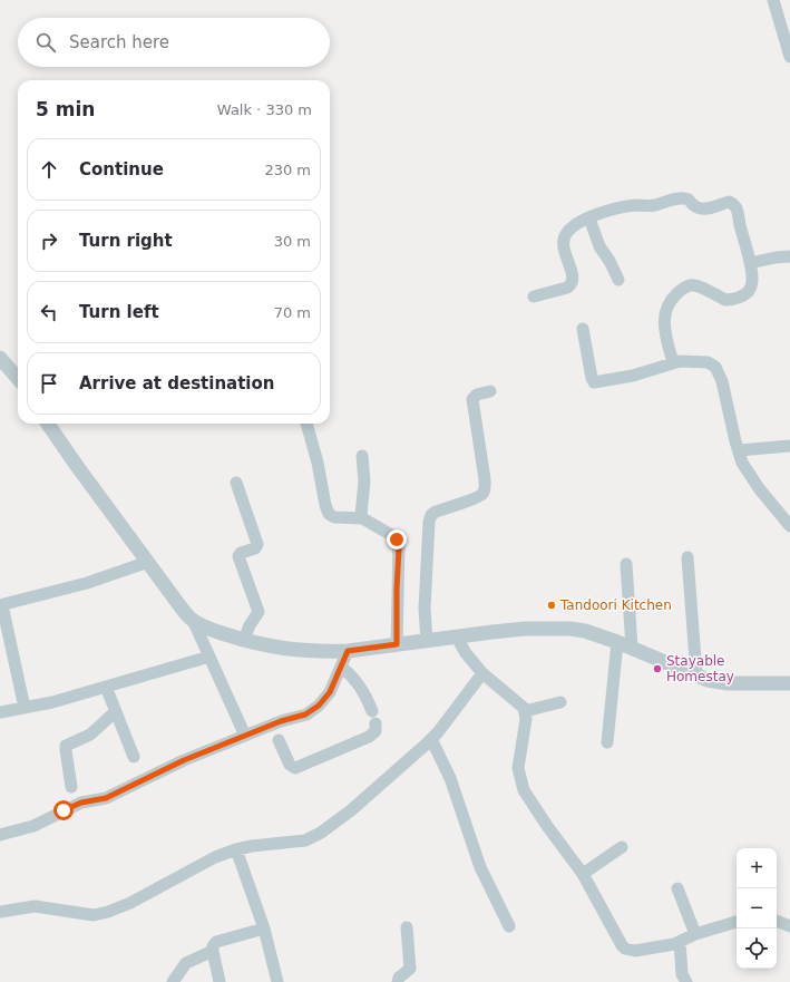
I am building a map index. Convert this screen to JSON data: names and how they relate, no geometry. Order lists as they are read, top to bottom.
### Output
{
  "places": ["Tandoori Kitchen", "Stayable Homestay"],
  "page": {
    "search": "Search here",
    "heading": ["5 min", "Walk · 330 m"],
    "list": [
      ["Continue", "230 m"],
      ["Turn right", "30 m"],
      ["Turn left", "70 m"],
      "Arrive at destination"
    ],
    "map_buttons": ["+", "−"]
  }
}
